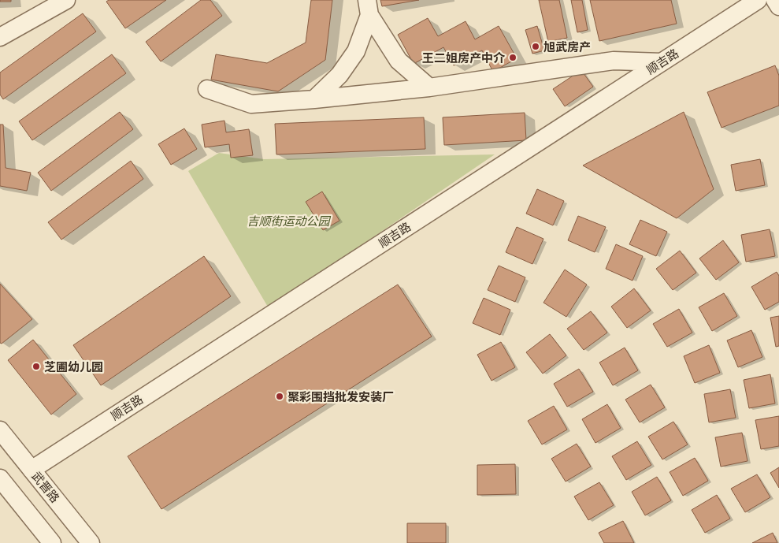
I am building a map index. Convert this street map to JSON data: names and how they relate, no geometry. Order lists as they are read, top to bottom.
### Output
{
  "streets": {
    "street": ["顺吉路", "武晋路"]
  },
  "crossings": [
    ["顺吉路", "武晋路"]
  ],
  "parks": ["吉顺街运动公园"],
  "places": [
    "旭武房产",
    "王二姐房产中介",
    "芝圃幼儿园",
    "聚彩围挡批发安装厂"
  ]
}
